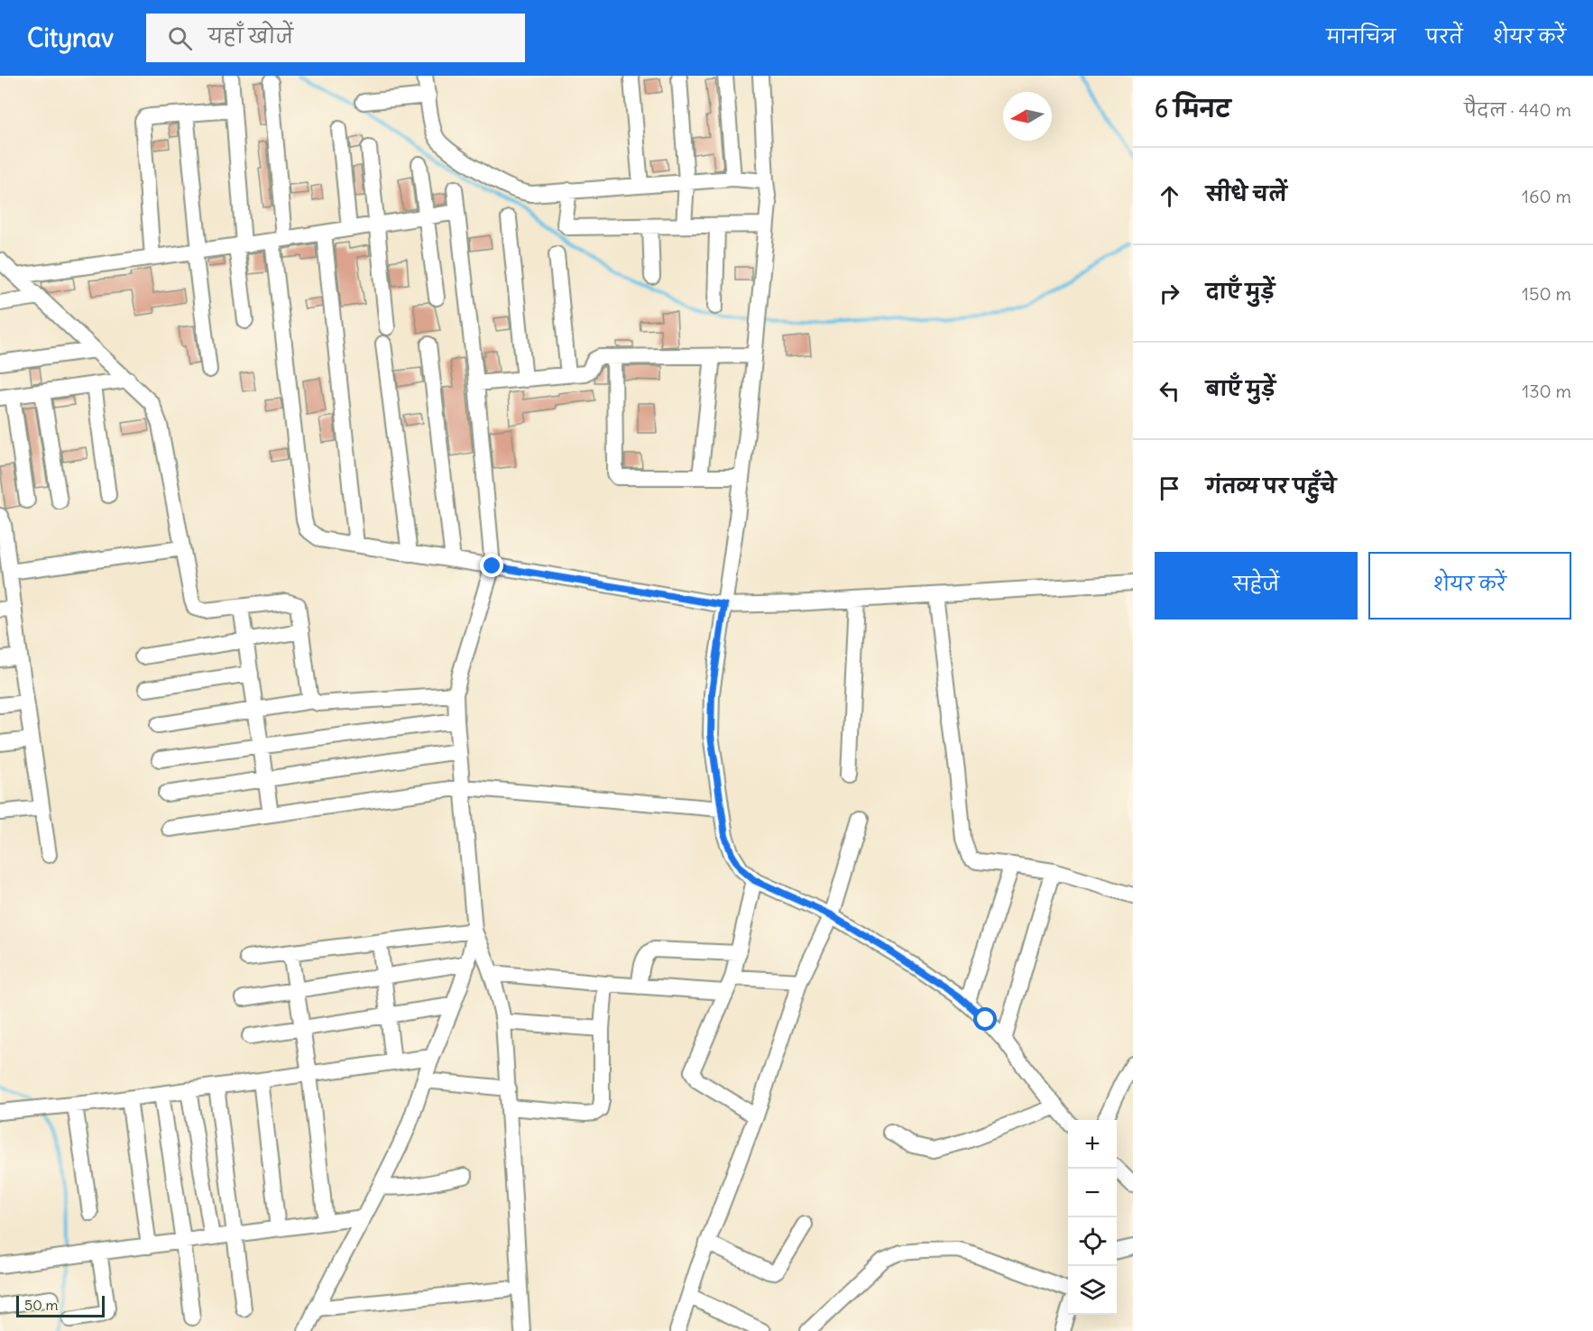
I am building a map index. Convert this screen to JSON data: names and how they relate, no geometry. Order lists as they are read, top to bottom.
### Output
{
  "scale_bar": "50 m",
  "north": "left",
  "page": {
    "header": "Citynav",
    "search": "यहाँ खोजें",
    "nav": ["मानचित्र", "परतें", "शेयर करें"],
    "heading": ["6 मिनट", "पैदल · 440 m"],
    "list": [
      ["सीधे चलें", "160 m"],
      ["दाएँ मुड़ें", "150 m"],
      ["बाएँ मुड़ें", "130 m"],
      "गंतव्य पर पहुँचे"
    ],
    "buttons": ["सहेजें", "शेयर करें"],
    "map_buttons": ["+", "−"],
    "scale": "50 m"
  }
}
